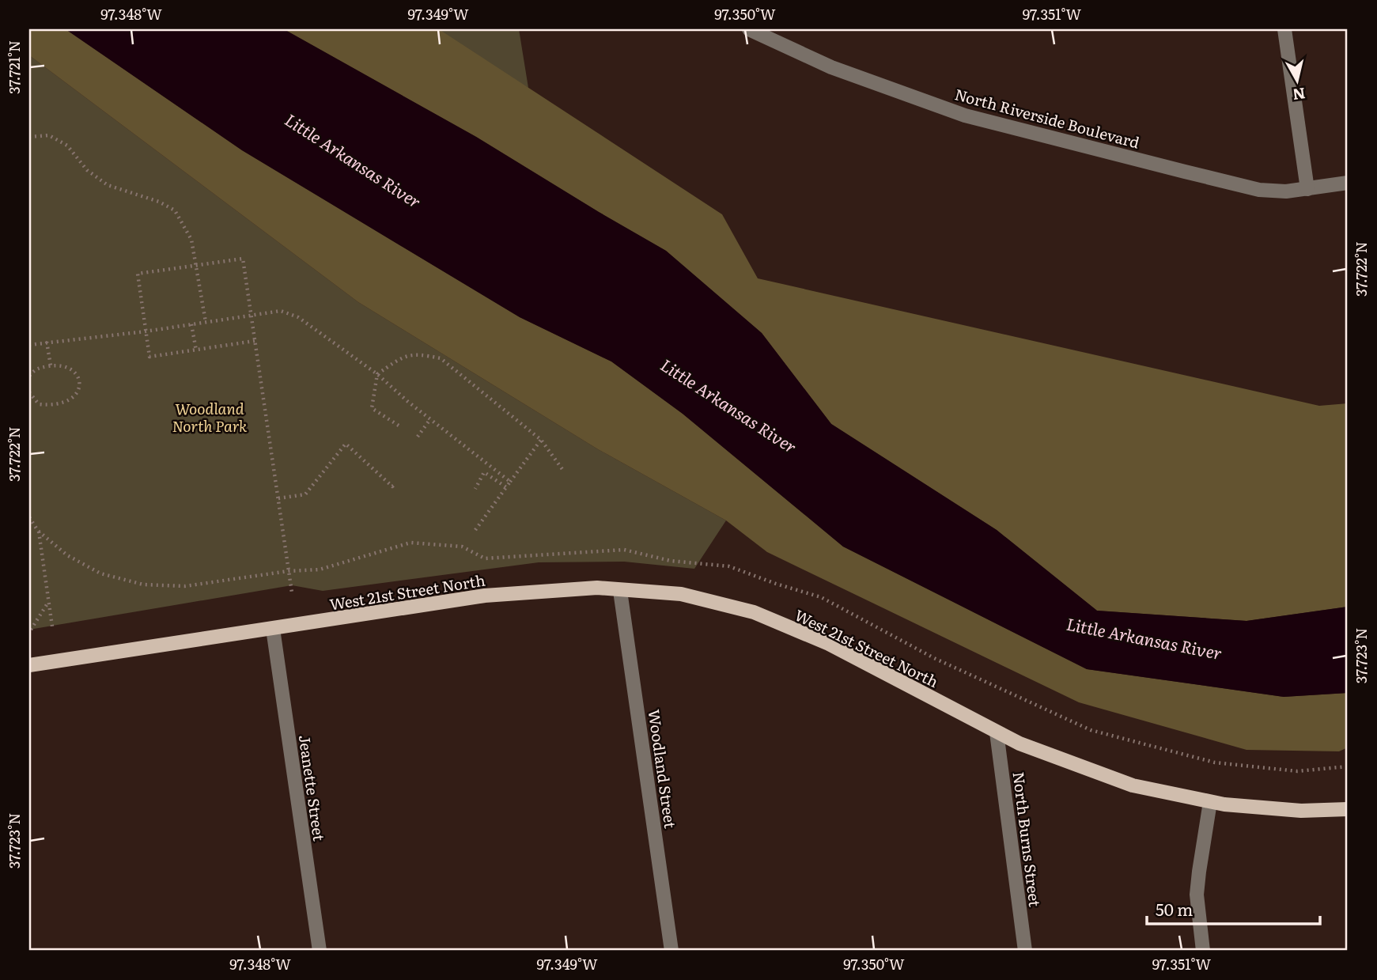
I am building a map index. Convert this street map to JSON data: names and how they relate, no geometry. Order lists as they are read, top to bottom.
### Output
{
  "streets": {
    "main road": ["West 21st Street North"],
    "street": [
      "North Riverside Boulevard",
      "Woodland Street",
      "Jeanette Street",
      "North Burns Street"
    ]
  },
  "crossings": [
    ["West 21st Street North", "Woodland Street"],
    ["West 21st Street North", "Jeanette Street"],
    ["West 21st Street North", "North Burns Street"]
  ],
  "water": ["Little Arkansas River"],
  "parks": ["Woodland North Park"],
  "scale_bar": "50 m",
  "north": "bottom",
  "coordinates": [
    "97.348°W",
    "97.349°W",
    "97.350°W",
    "97.351°W",
    "37.721°N",
    "37.722°N",
    "37.723°N"
  ]
}
